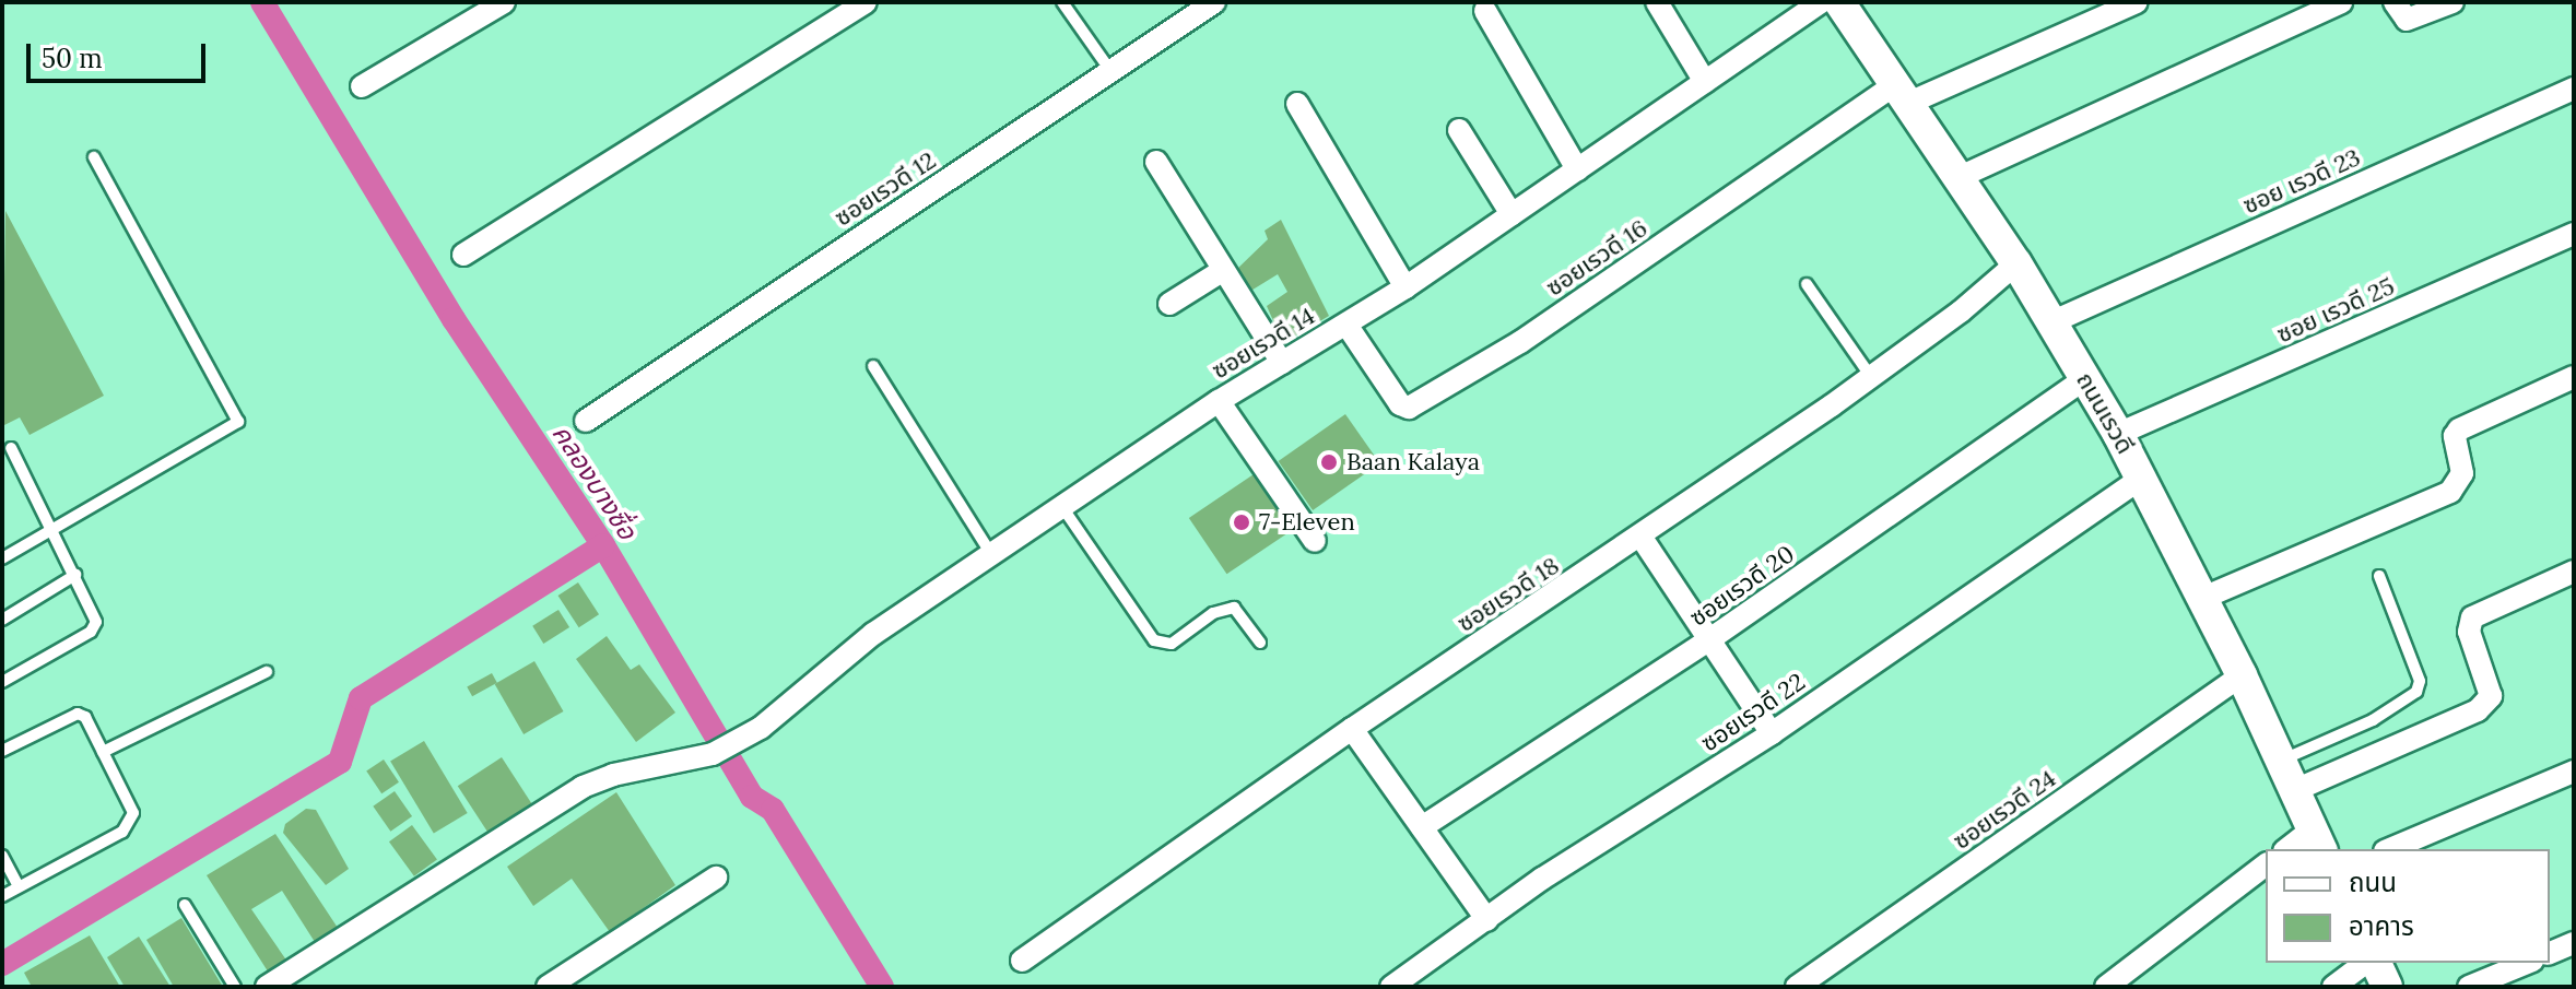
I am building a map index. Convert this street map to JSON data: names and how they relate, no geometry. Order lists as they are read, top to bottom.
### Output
{
  "streets": {
    "street": [
      "ซอย เรวดี 23",
      "ซอยเรวดี 12",
      "ซอยเรวดี 16",
      "ซอย เรวดี 25",
      "ซอยเรวดี 14",
      "ถนนเรวดี",
      "ซอยเรวดี 20",
      "ซอยเรวดี 18",
      "ซอยเรวดี 22",
      "ซอยเรวดี 24"
    ]
  },
  "crossings": [
    ["ซอย เรวดี 23", "ถนนเรวดี"],
    ["ซอยเรวดี 16", "ซอยเรวดี 14"],
    ["ซอยเรวดี 16", "ถนนเรวดี"],
    ["ซอย เรวดี 25", "ถนนเรวดี"],
    ["ถนนเรวดี", "ซอยเรวดี 20"],
    ["ถนนเรวดี", "ซอยเรวดี 18"],
    ["ถนนเรวดี", "ซอยเรวดี 22"],
    ["ถนนเรวดี", "ซอยเรวดี 24"]
  ],
  "water": ["คลองบางซื่อ"],
  "places": ["Baan Kalaya", "7-Eleven"],
  "legend": ["ถนน", "อาคาร"],
  "scale_bar": "50 m"
}
